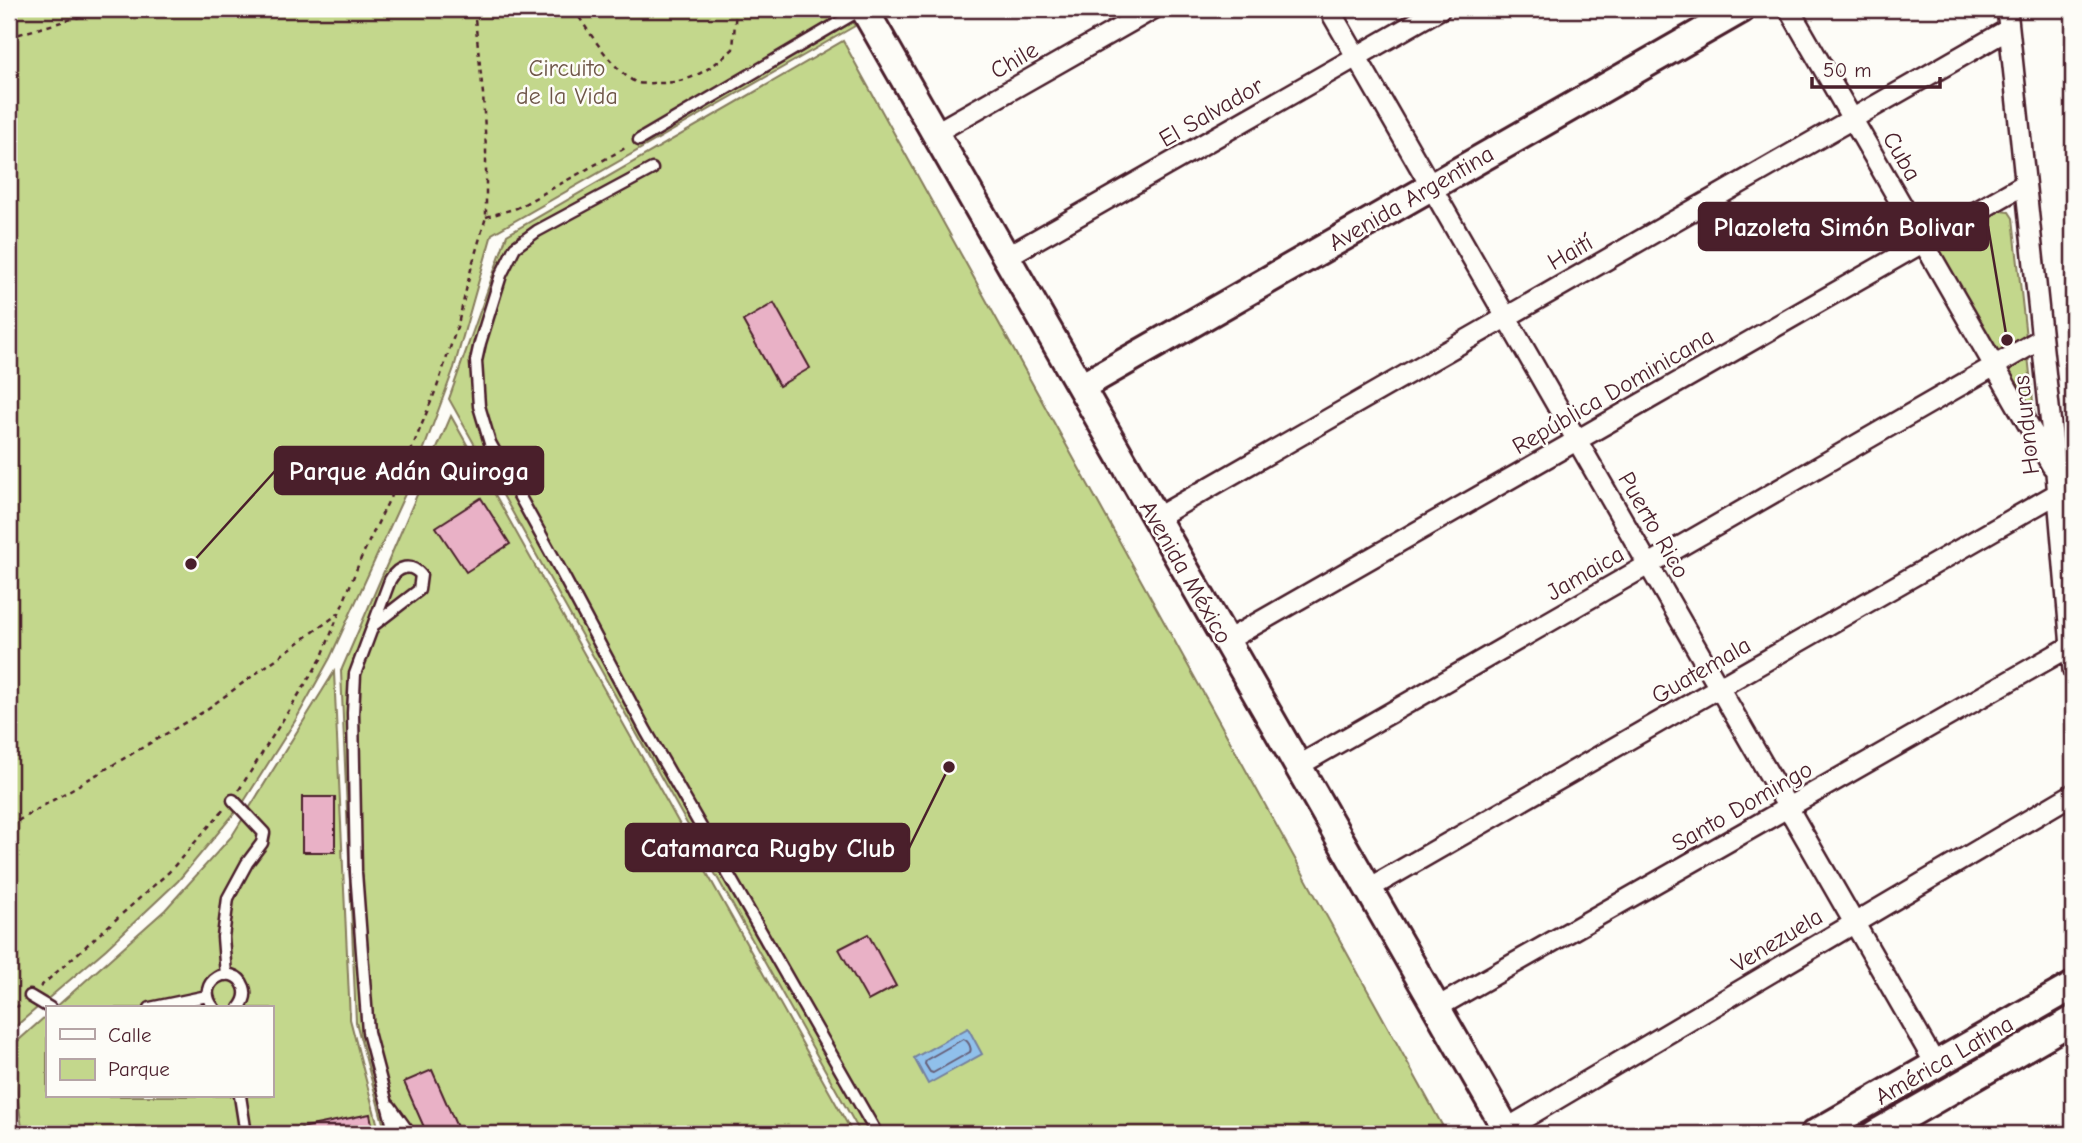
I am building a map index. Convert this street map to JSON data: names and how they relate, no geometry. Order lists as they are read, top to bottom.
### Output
{
  "streets": {
    "main road": ["Avenida Argentina", "Avenida México", "América Latina"],
    "street": [
      "Chile",
      "El Salvador",
      "Cuba",
      "Haití",
      "República Dominicana",
      "Honduras",
      "Puerto Rico",
      "Jamaica",
      "Guatemala",
      "Santo Domingo",
      "Venezuela"
    ]
  },
  "crossings": [
    ["Chile", "Avenida México"],
    ["El Salvador", "Puerto Rico"],
    ["El Salvador", "Avenida México"],
    ["Cuba", "Haití"],
    ["Cuba", "República Dominicana"],
    ["Cuba", "Honduras"],
    ["Cuba", "Jamaica"],
    ["Avenida Argentina", "Puerto Rico"],
    ["Avenida Argentina", "Avenida México"],
    ["Haití", "Honduras"],
    ["Haití", "Puerto Rico"],
    ["Haití", "Avenida México"],
    ["República Dominicana", "Honduras"],
    ["República Dominicana", "Puerto Rico"],
    ["República Dominicana", "Avenida México"],
    ["Honduras", "Jamaica"],
    ["Honduras", "Guatemala"],
    ["Honduras", "Santo Domingo"],
    ["Puerto Rico", "Jamaica"],
    ["Puerto Rico", "Guatemala"],
    ["Puerto Rico", "Santo Domingo"],
    ["Puerto Rico", "Venezuela"],
    ["Puerto Rico", "América Latina"],
    ["Avenida México", "Jamaica"],
    ["Avenida México", "Guatemala"],
    ["Avenida México", "Santo Domingo"],
    ["Avenida México", "Venezuela"]
  ],
  "parks": ["Circuito de la Vida"],
  "places": ["Plazoleta Simón Bolivar", "Parque Adán Quiroga", "Catamarca Rugby Club"],
  "legend": ["Calle", "Parque"],
  "scale_bar": "50 m"
}
